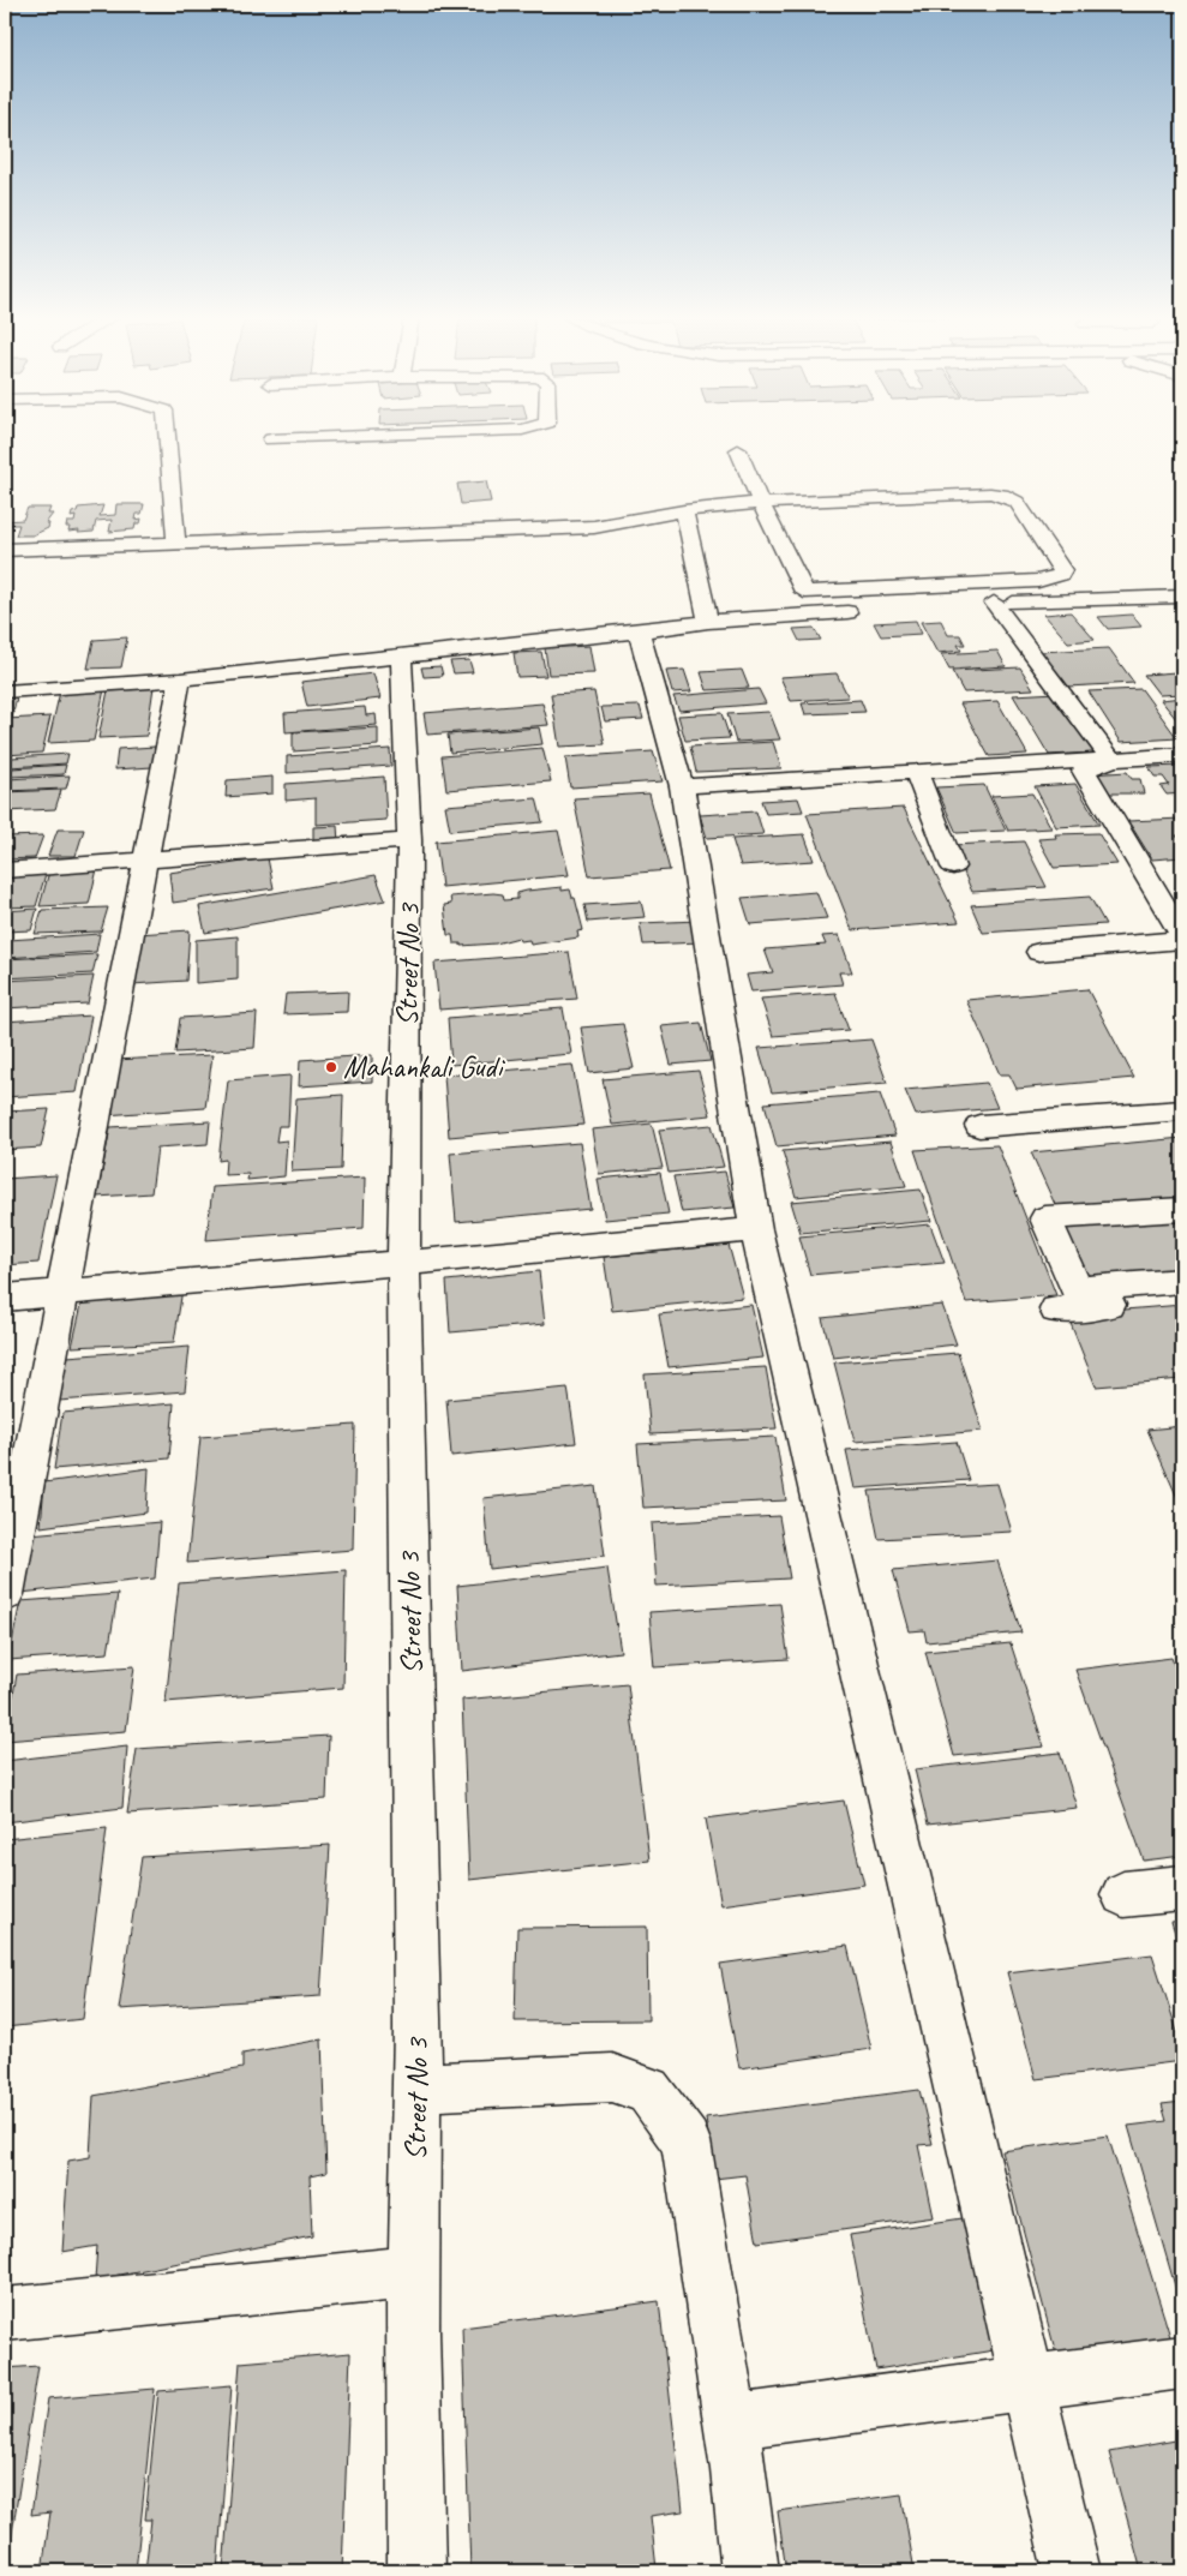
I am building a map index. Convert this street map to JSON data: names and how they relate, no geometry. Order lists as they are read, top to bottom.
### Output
{
  "streets": {
    "street": ["Street No 3"]
  },
  "places": ["Mahankali Gudi"]
}
